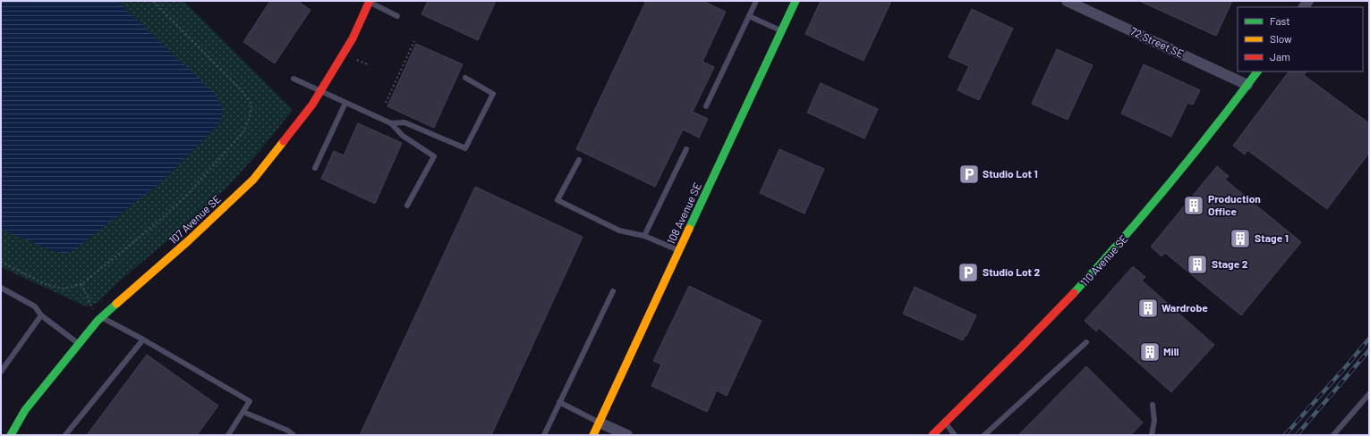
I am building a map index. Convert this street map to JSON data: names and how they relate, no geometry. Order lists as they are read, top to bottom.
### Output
{
  "streets": {
    "street": [
      "72 Street SE",
      "108 Avenue SE",
      "107 Avenue SE",
      "110 Avenue SE"
    ]
  },
  "crossings": [
    ["72 Street SE", "110 Avenue SE"]
  ],
  "places": {
    "parking": ["Studio Lot 1", "Studio Lot 2"],
    "building": [
      "Production Office",
      "Stage 1",
      "Stage 2",
      "Wardrobe",
      "Mill"
    ]
  },
  "legend": ["Fast", "Slow", "Jam"]
}
